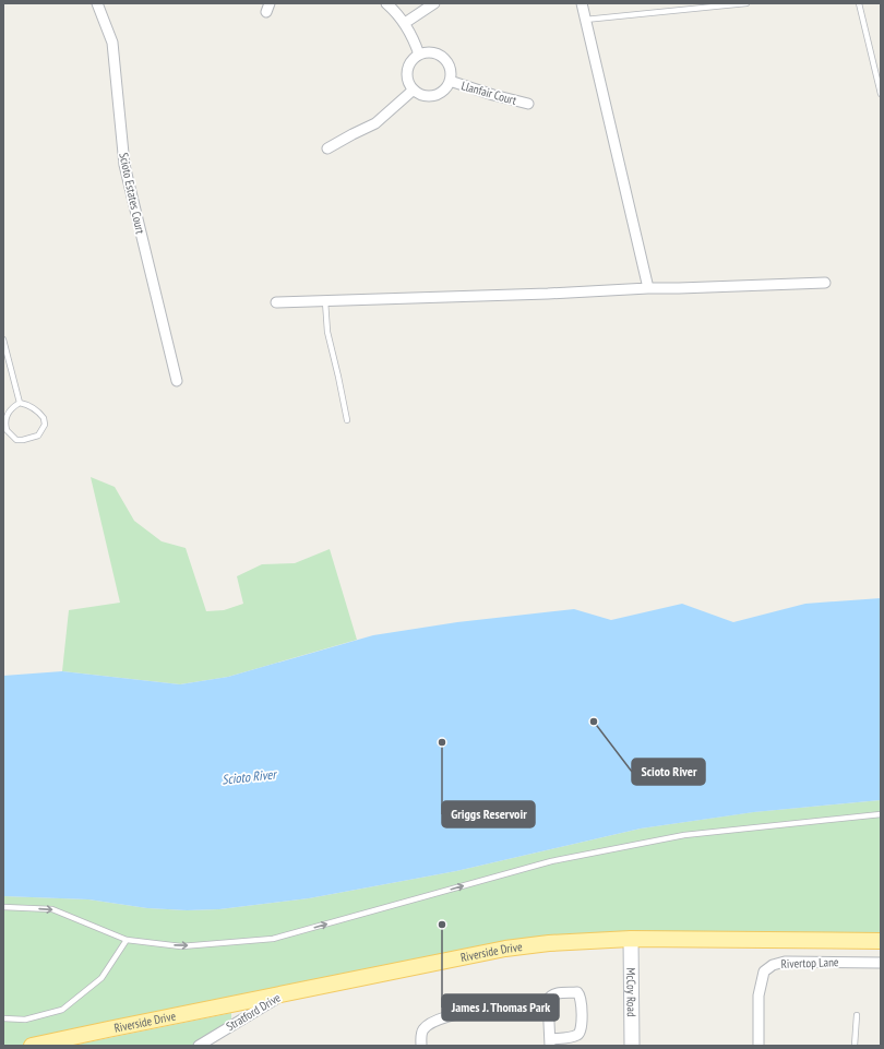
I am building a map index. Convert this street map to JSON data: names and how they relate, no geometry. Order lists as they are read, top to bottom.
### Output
{
  "streets": {
    "main road": ["Riverside Drive", "McCoy Road"],
    "street": [
      "Llanfair Court",
      "Scioto Estates Court",
      "Rivertop Lane",
      "Stratford Drive"
    ]
  },
  "crossings": [
    ["Riverside Drive", "McCoy Road"],
    ["Riverside Drive", "Stratford Drive"]
  ],
  "water": ["Scioto River"],
  "places": ["Scioto River", "Griggs Reservoir", "James J. Thomas Park"]
}
